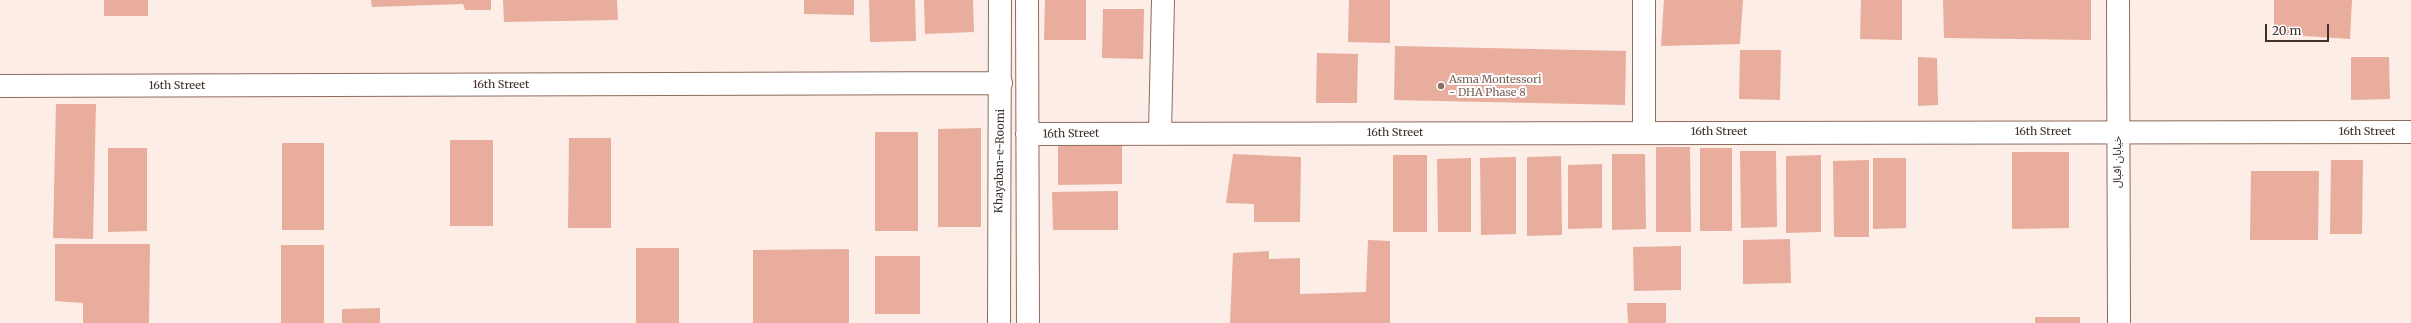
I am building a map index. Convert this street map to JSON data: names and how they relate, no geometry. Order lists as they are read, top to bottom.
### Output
{
  "streets": {
    "street": ["16th Street", "Khayaban-e-Roomi", "خیابان اقبال"]
  },
  "crossings": [
    ["16th Street", "Khayaban-e-Roomi"],
    ["16th Street", "خیابان اقبال"]
  ],
  "places": ["Asma Montessori - DHA Phase 8"],
  "scale_bar": "20 m"
}
